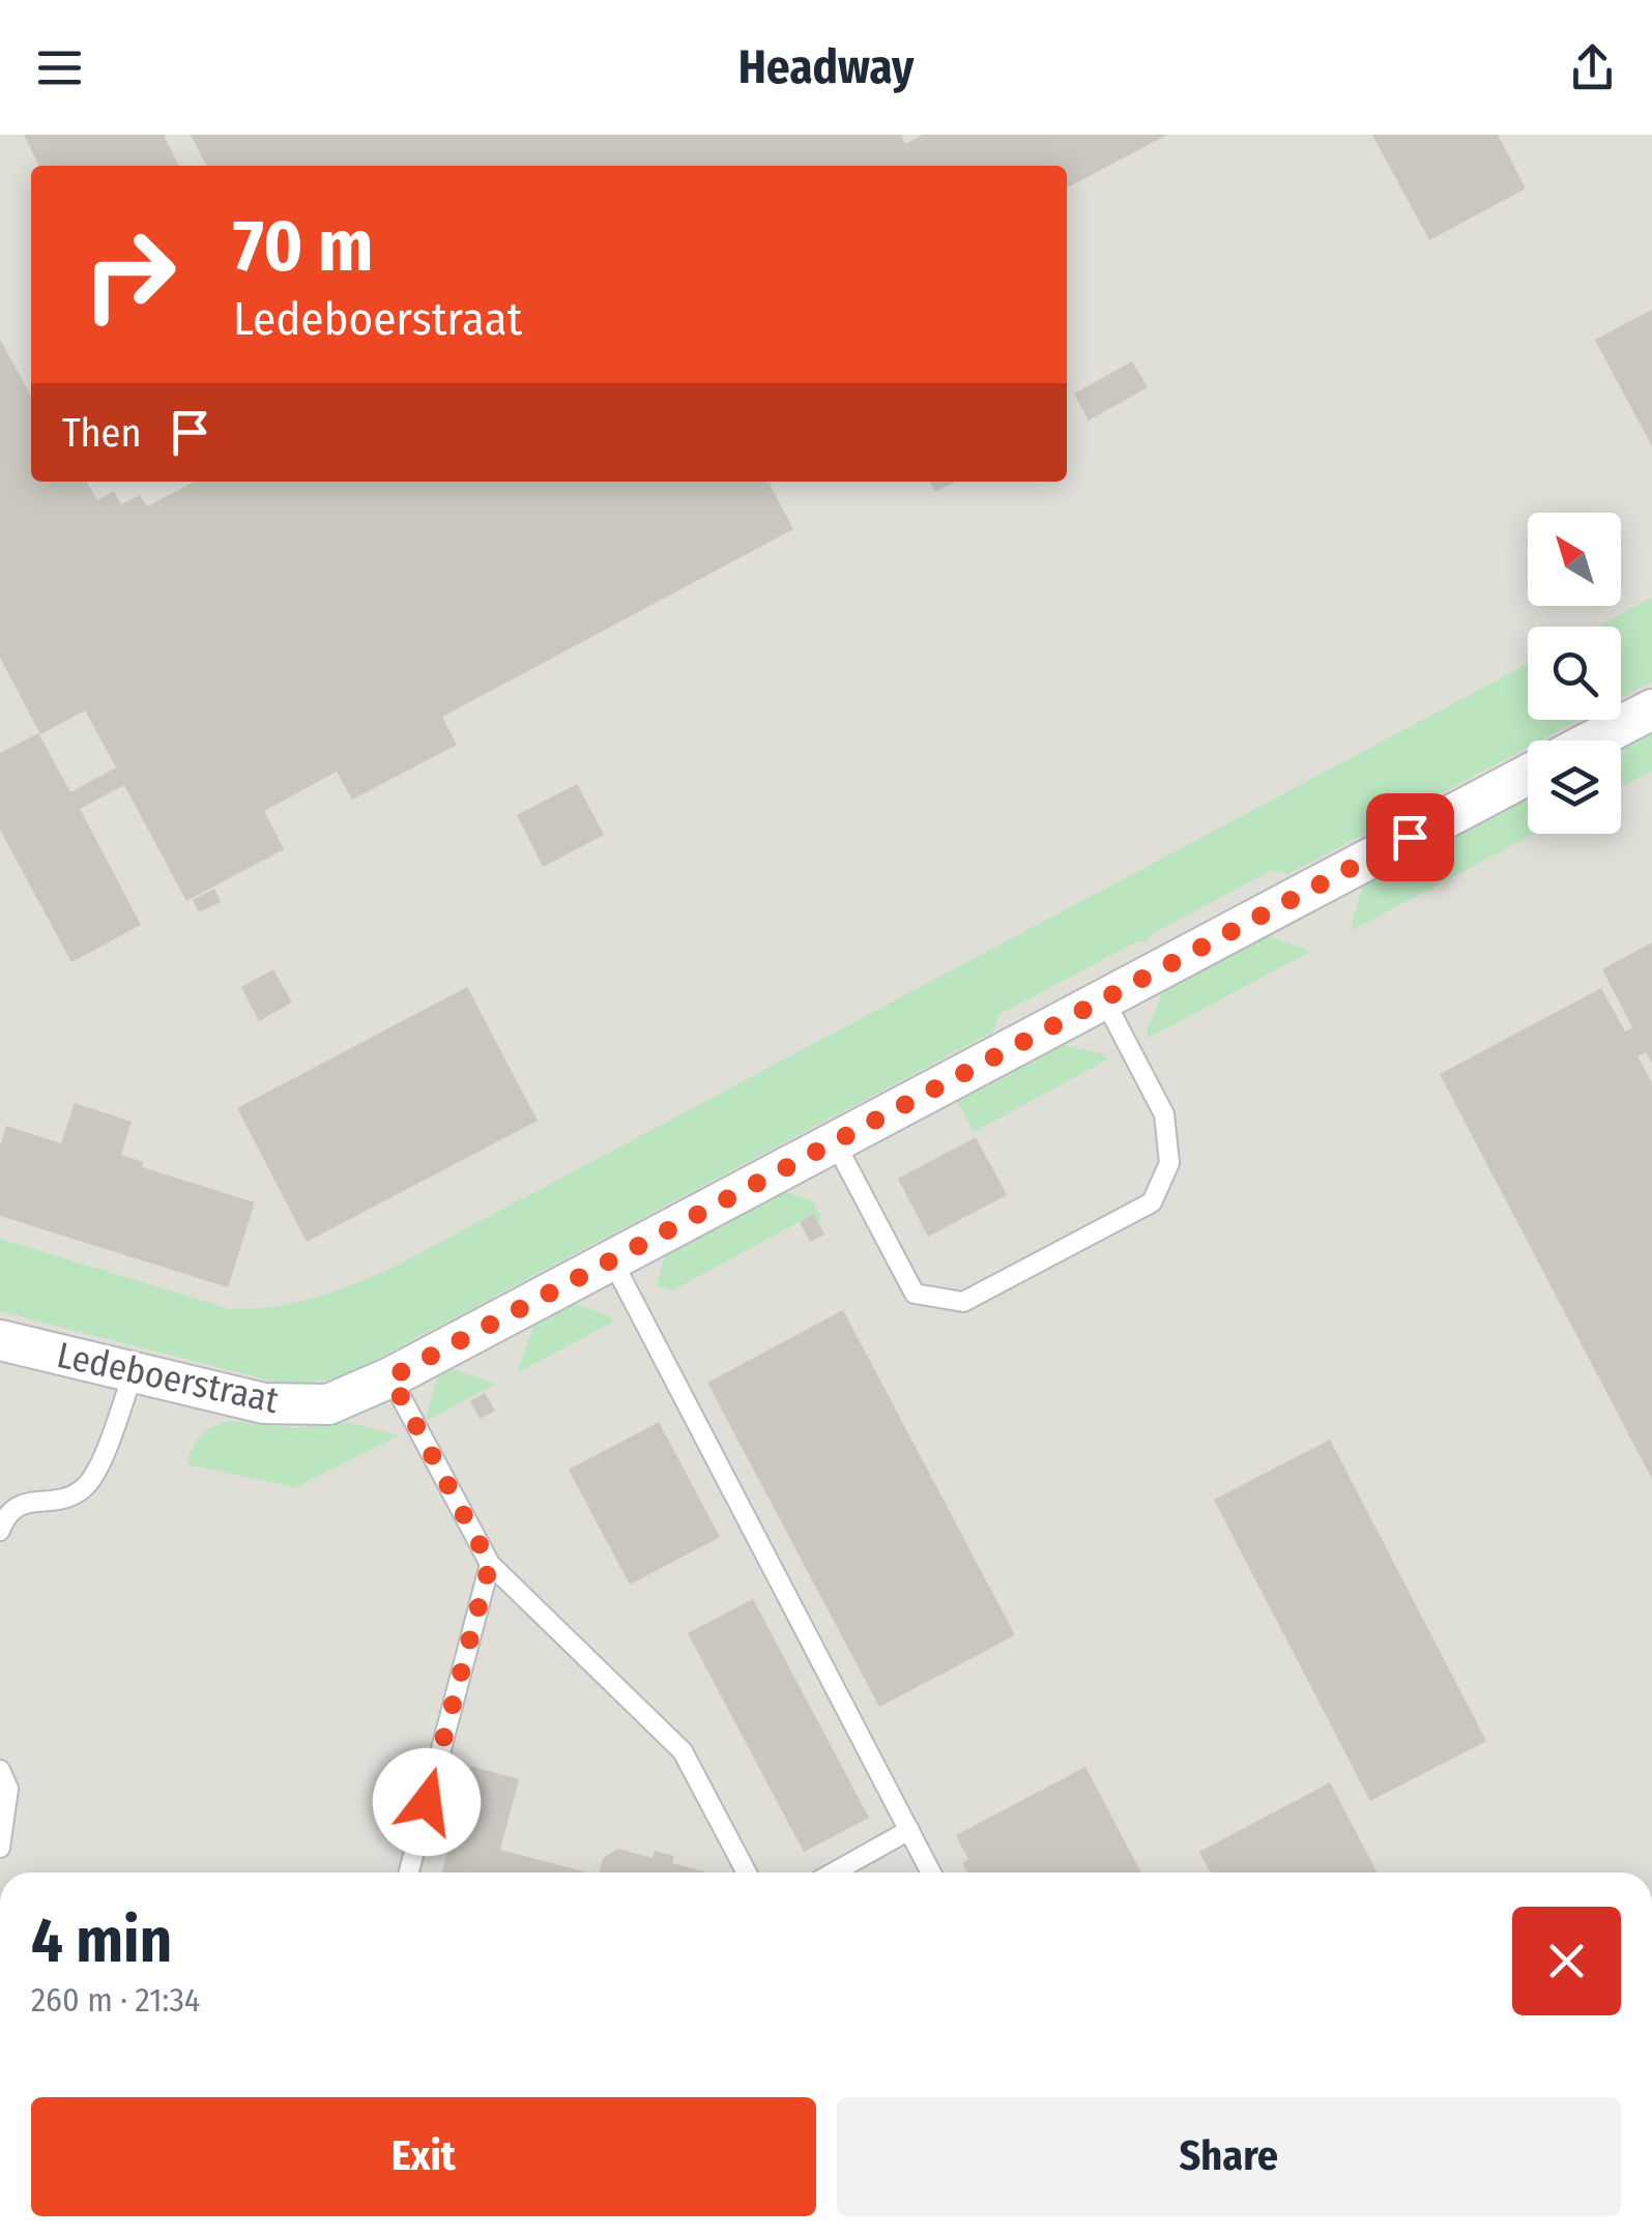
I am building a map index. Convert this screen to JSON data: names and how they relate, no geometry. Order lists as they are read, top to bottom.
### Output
{
  "streets": {
    "street": ["Ledeboerstraat"]
  },
  "north": "top left",
  "page": {
    "header": "Headway",
    "turn": ["70 m", "Ledeboerstraat"],
    "then": "Then",
    "heading": ["4 min", "260 m · 21:34"],
    "buttons": ["Exit", "Share"]
  }
}
